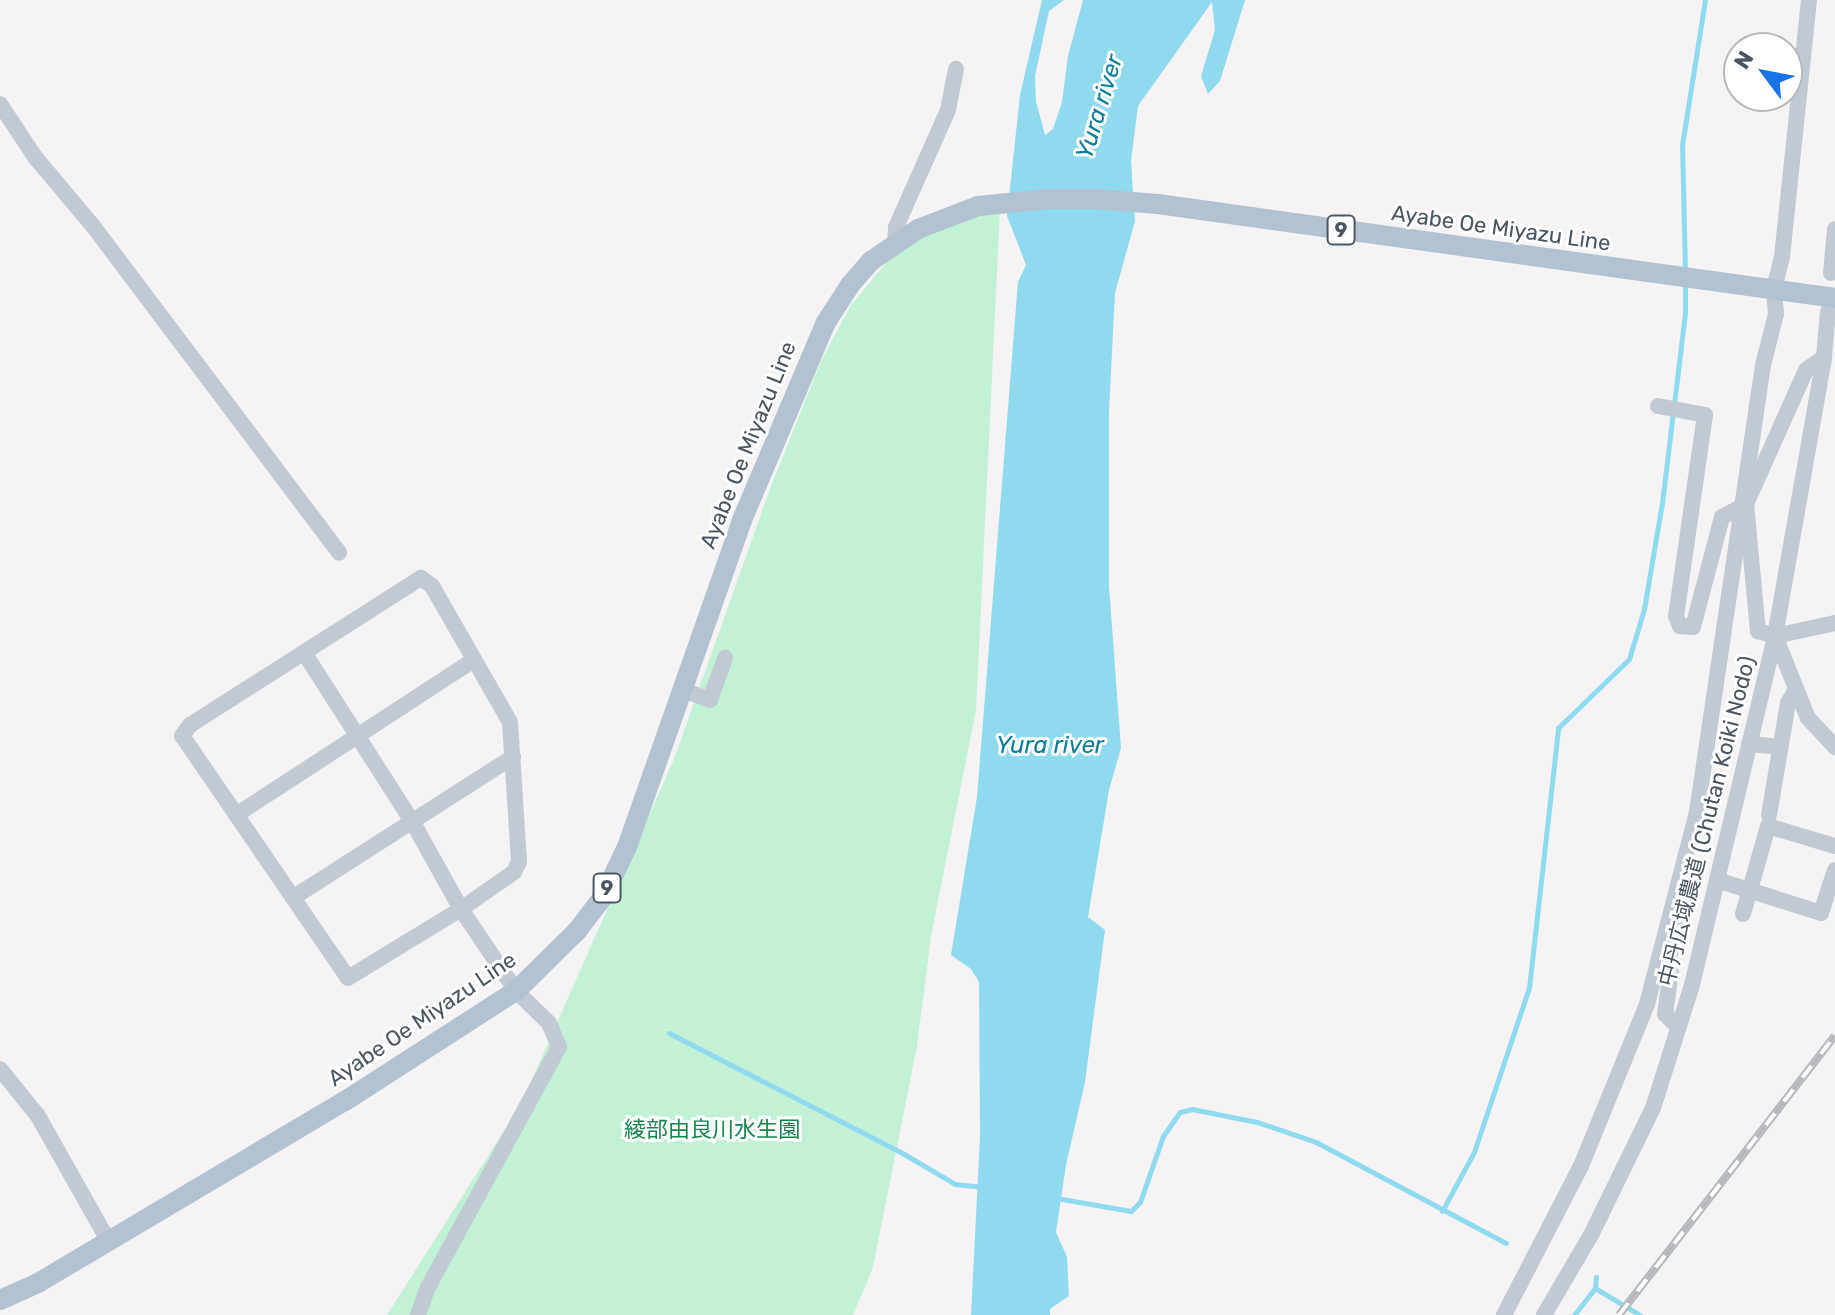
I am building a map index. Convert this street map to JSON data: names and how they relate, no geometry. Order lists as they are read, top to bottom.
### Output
{
  "streets": {
    "main road": ["Ayabe Oe Miyazu Line", "9"],
    "street": ["中丹広域農道 (Chutan Koiki Nodo)"]
  },
  "crossings": [
    ["Ayabe Oe Miyazu Line", "中丹広域農道 (Chutan Koiki Nodo)"]
  ],
  "water": ["Yura river"],
  "parks": ["綾部由良川水生園"],
  "north": "top left"
}
